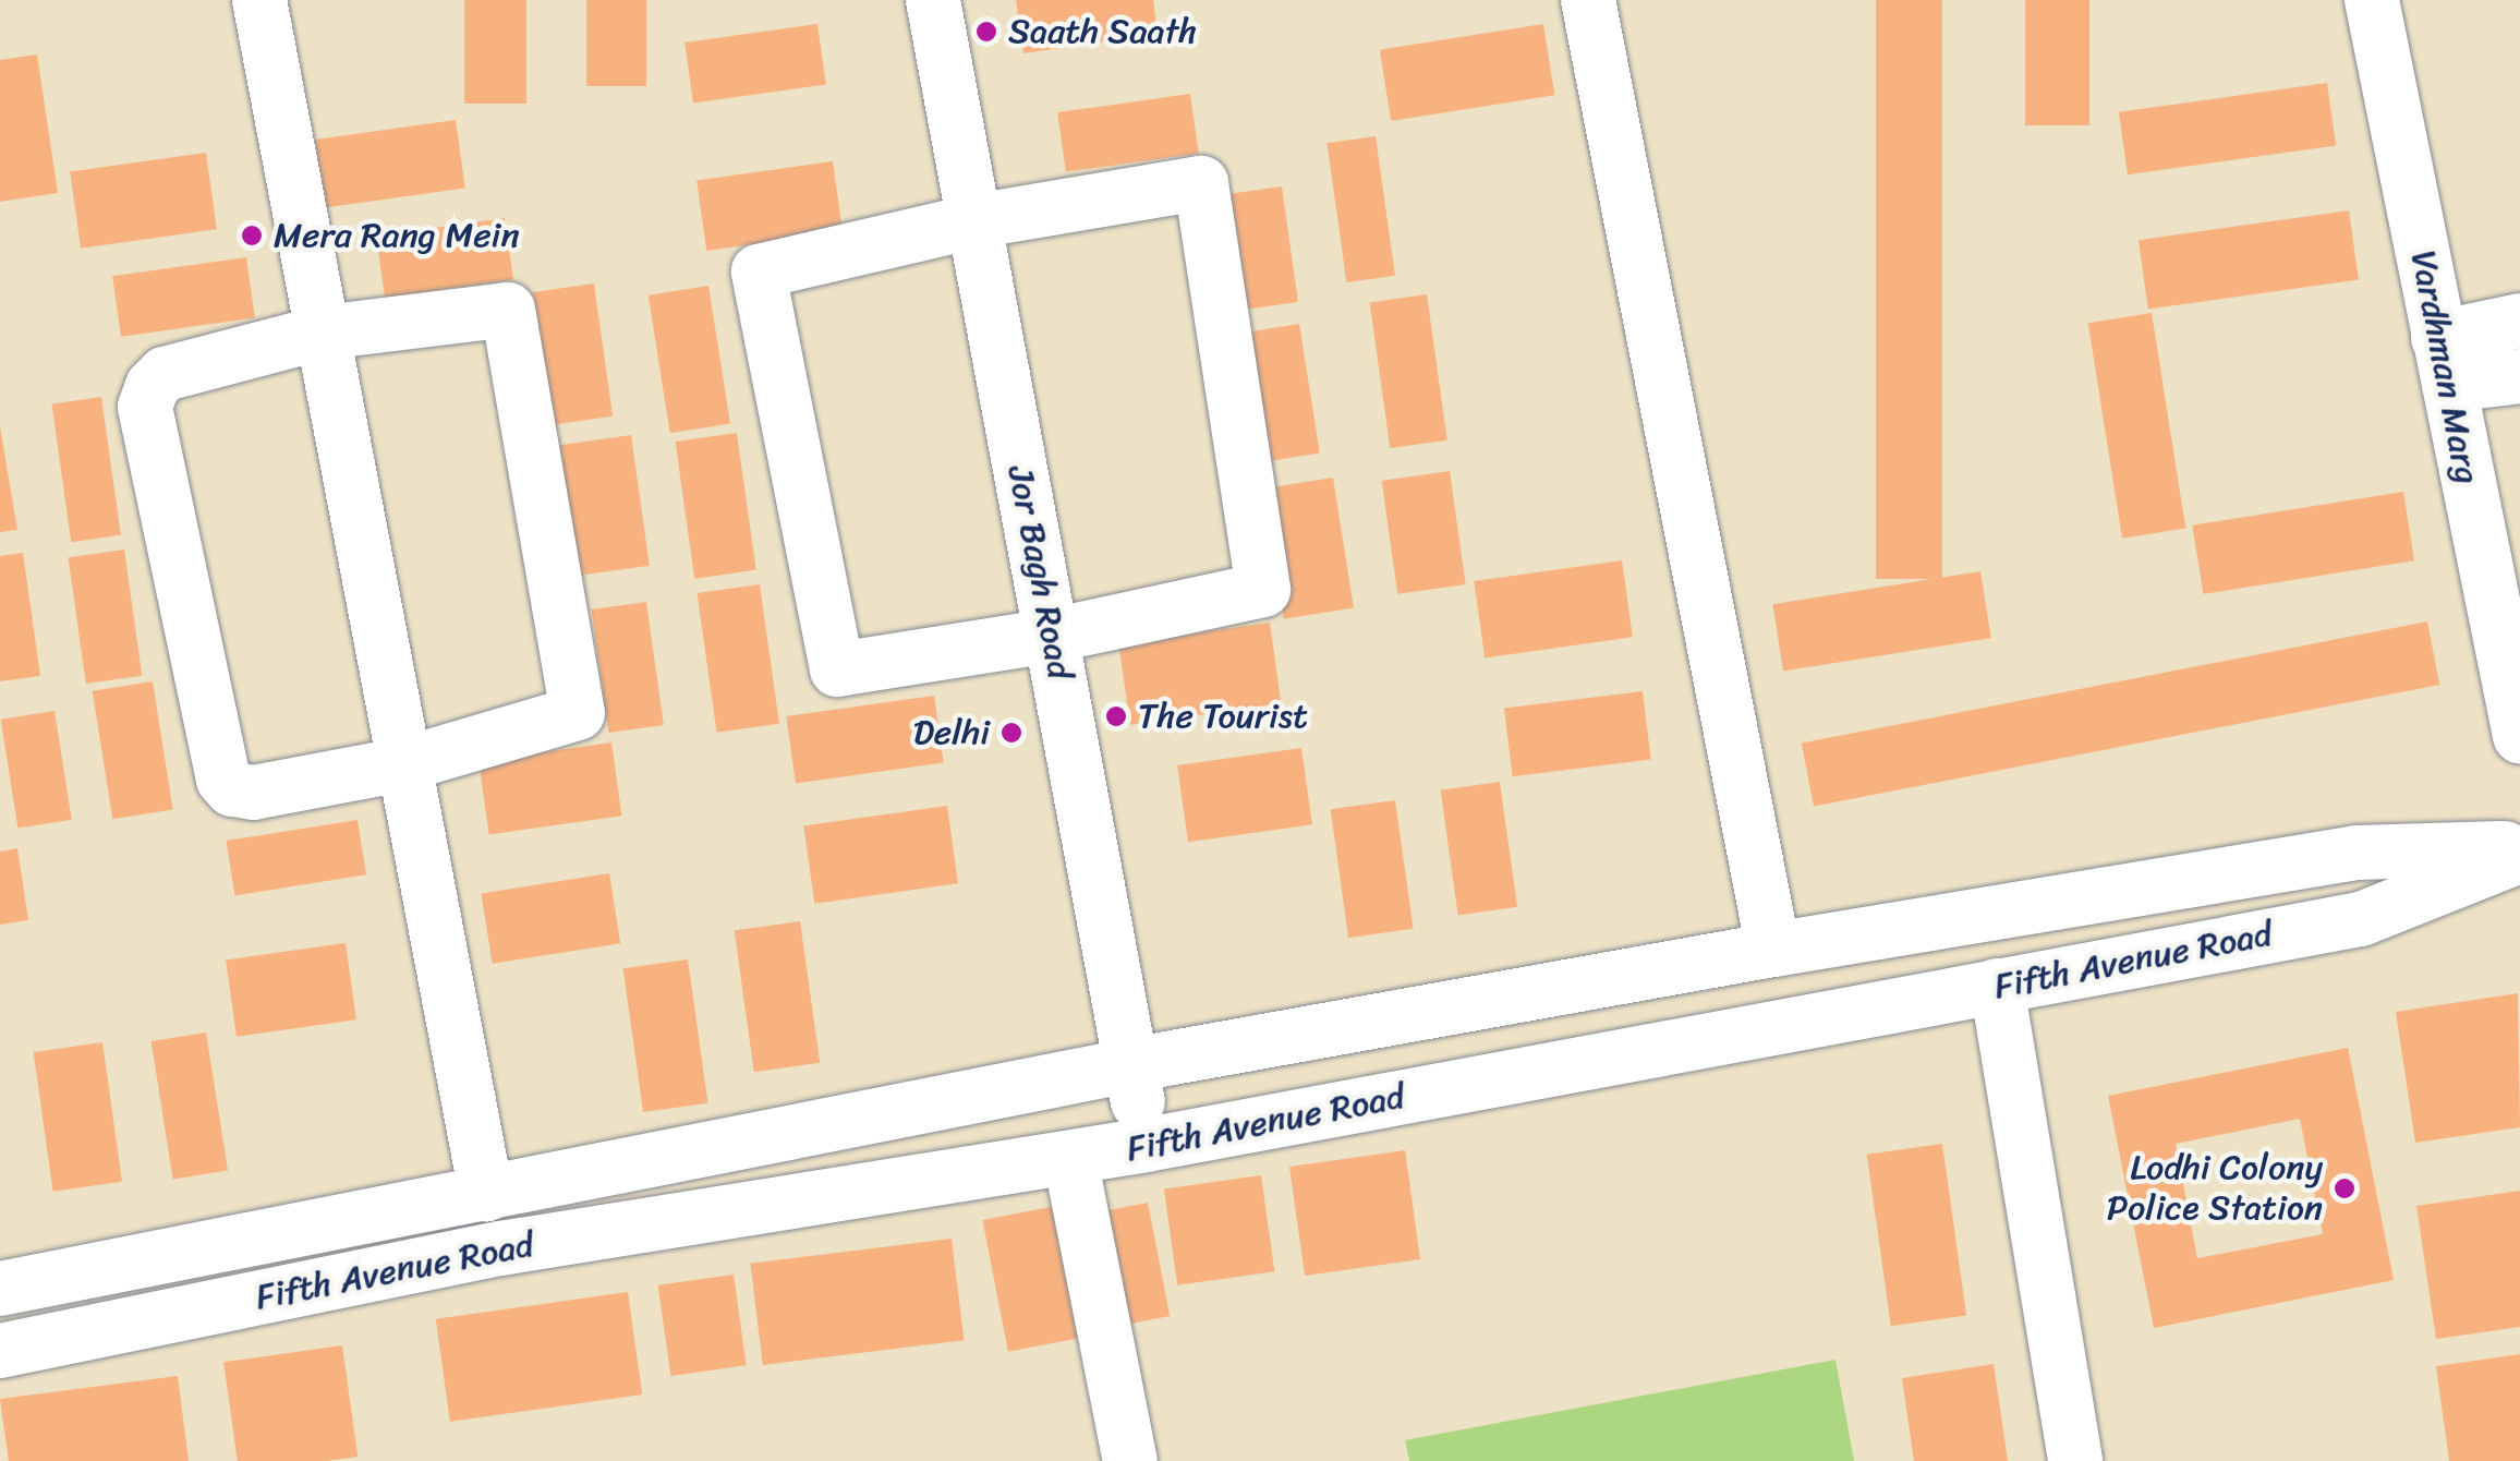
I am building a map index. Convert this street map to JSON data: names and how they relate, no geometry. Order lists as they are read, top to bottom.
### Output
{
  "streets": {
    "street": ["Vardhman Marg", "Jor Bagh Road", "Fifth Avenue Road"]
  },
  "crossings": [
    ["Jor Bagh Road", "Fifth Avenue Road"]
  ],
  "places": [
    "Saath Saath",
    "Mera Rang Mein",
    "The Tourist",
    "Delhi",
    "Lodhi Colony Police Station"
  ]
}
